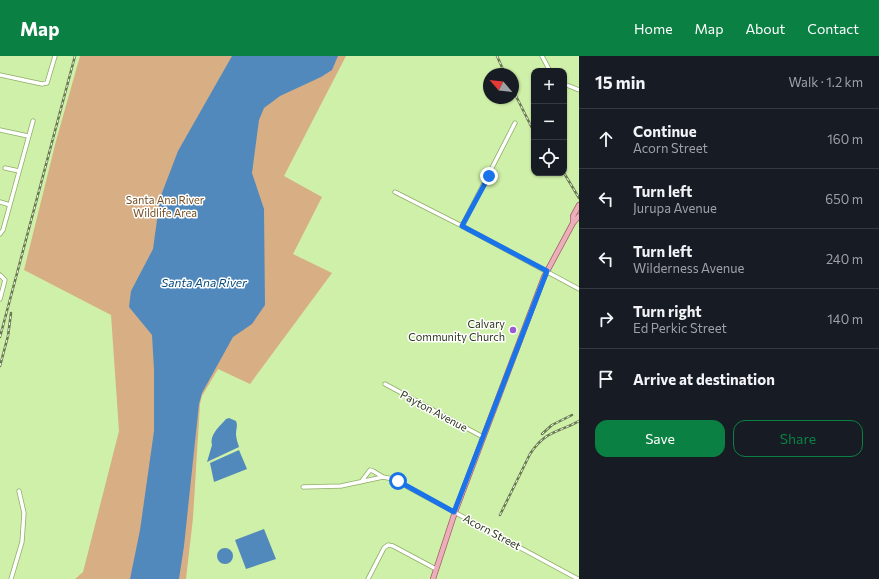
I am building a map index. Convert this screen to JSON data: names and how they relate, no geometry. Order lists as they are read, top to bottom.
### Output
{
  "streets": {
    "street": ["Payton Avenue", "Acorn Street"]
  },
  "water": ["Santa Ana River"],
  "parks": ["Santa Ana River Wildlife Area"],
  "places": ["Calvary Community Church"],
  "north": "top left",
  "page": {
    "header": "Map",
    "nav": [
      "Home",
      "Map",
      "About",
      "Contact"
    ],
    "heading": ["15 min", "Walk · 1.2 km"],
    "map_buttons": ["+", "−"],
    "list": [
      ["Continue", "Acorn Street", "160 m"],
      ["Turn left", "Jurupa Avenue", "650 m"],
      ["Turn left", "Wilderness Avenue", "240 m"],
      ["Turn right", "Ed Perkic Street", "140 m"],
      "Arrive at destination"
    ],
    "buttons": ["Save", "Share"]
  }
}
